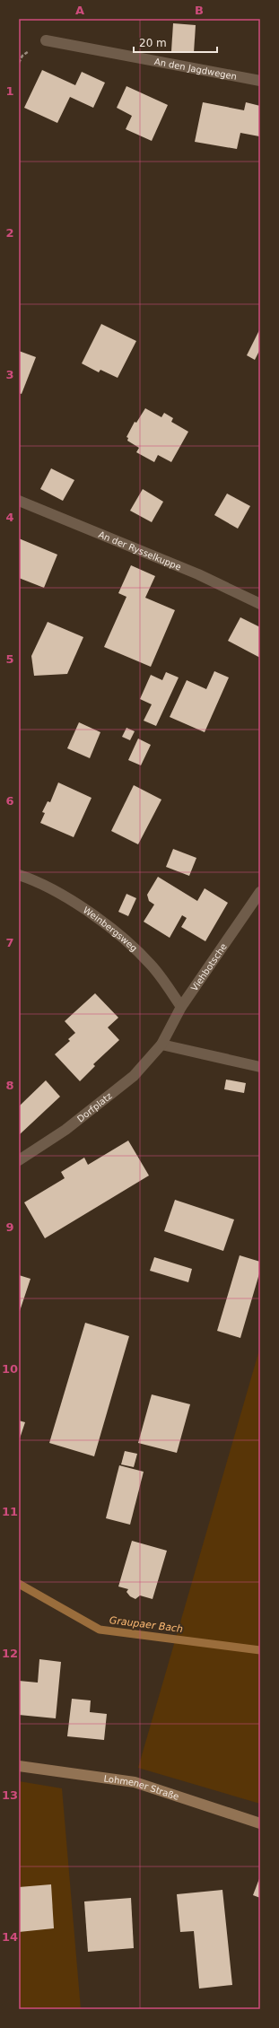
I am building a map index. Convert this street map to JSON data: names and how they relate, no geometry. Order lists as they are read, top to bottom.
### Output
{
  "streets": {
    "main road": ["Lohmener Straße"],
    "street": [
      "An den Jagdwegen",
      "An der Rysselkuppe",
      "Weinbergsweg",
      "Viehbotsche",
      "Dorfplatz"
    ]
  },
  "crossings": [
    ["Weinbergsweg", "Viehbotsche"],
    ["Viehbotsche", "Dorfplatz"]
  ],
  "water": ["Graupaer Bach"],
  "scale_bar": "20 m",
  "grid": {
    "columns": ["A", "B"],
    "rows": [
      "1",
      "2",
      "3",
      "4",
      "5",
      "6",
      "7",
      "8",
      "9",
      "10",
      "11",
      "12",
      "13",
      "14"
    ]
  }
}
